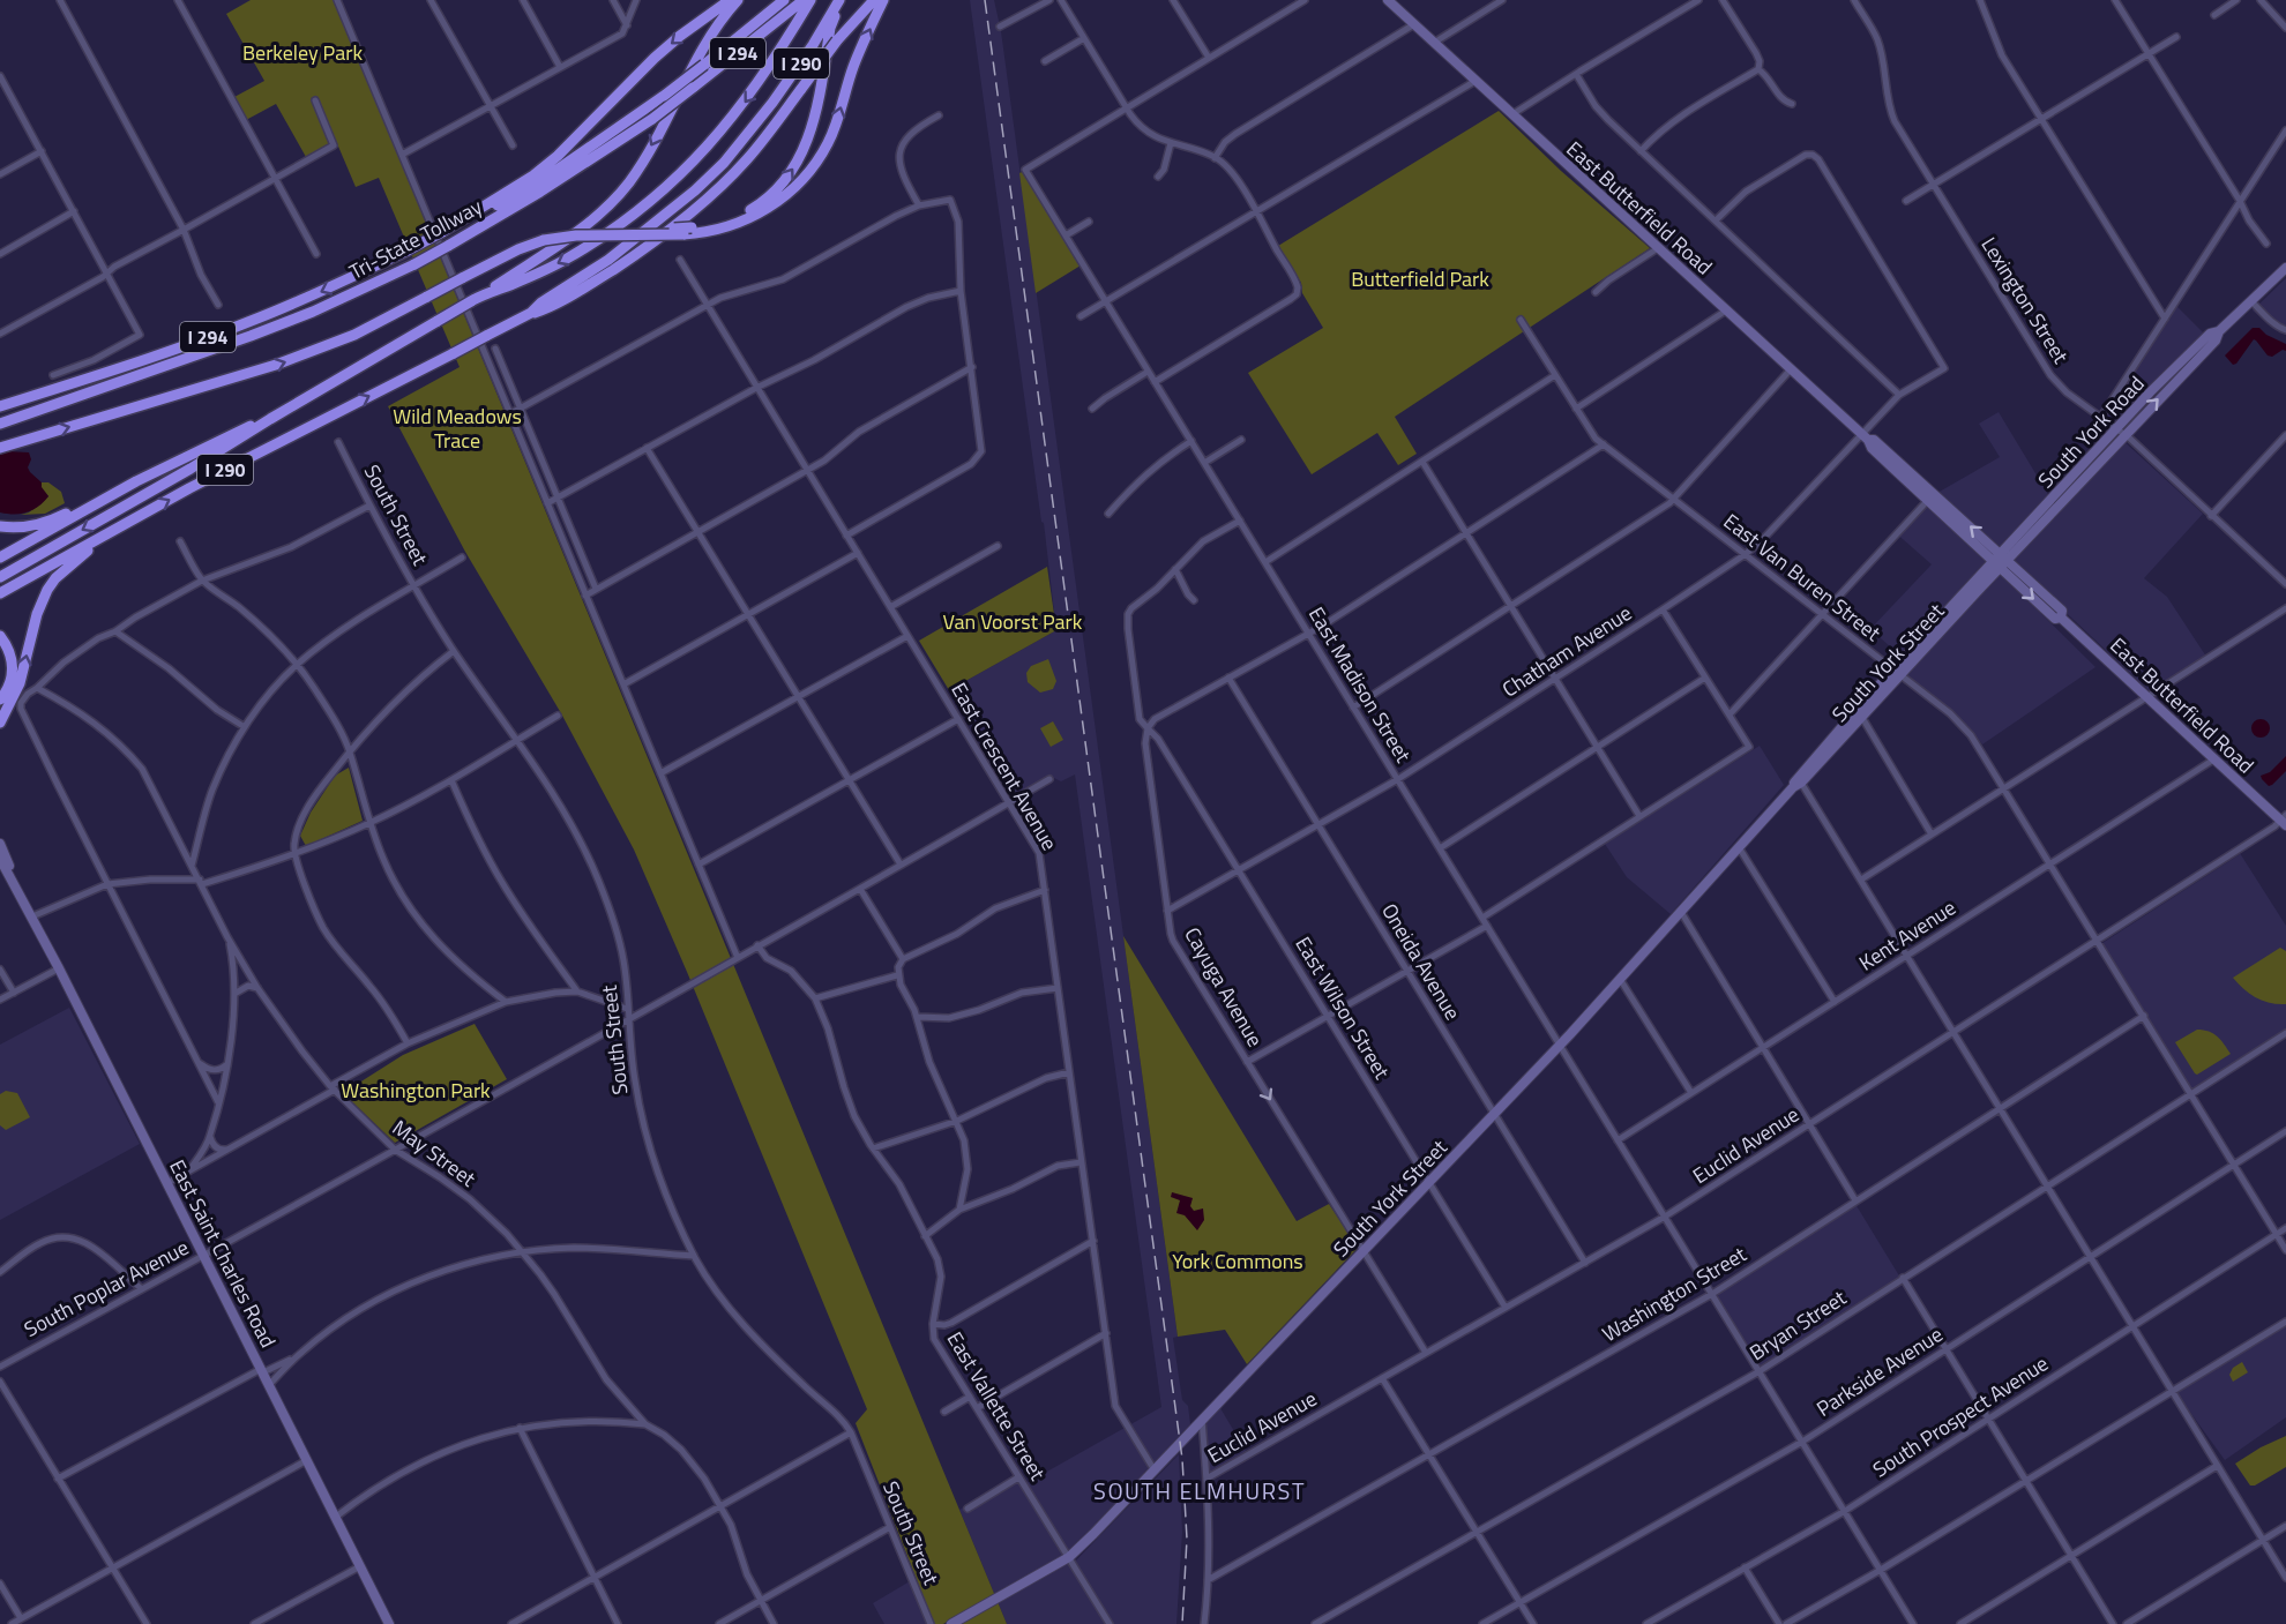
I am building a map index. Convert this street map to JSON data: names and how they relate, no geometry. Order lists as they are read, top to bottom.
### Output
{
  "streets": {
    "highway": ["I 294", "I 290", "Tri-State Tollway"],
    "main road": [
      "East Butterfield Road",
      "South York Road",
      "South York Street",
      "East Saint Charles Road"
    ],
    "street": [
      "Lexington Street",
      "South Street",
      "East Van Buren Street",
      "Chatham Avenue",
      "East Madison Street",
      "East Crescent Avenue",
      "Kent Avenue",
      "Oneida Avenue",
      "Cayuga Avenue",
      "East Wilson Street",
      "Euclid Avenue",
      "May Street",
      "South Poplar Avenue",
      "Washington Street",
      "Bryan Street",
      "Parkside Avenue",
      "East Vallette Street",
      "South Prospect Avenue"
    ]
  },
  "crossings": [
    ["East Butterfield Road", "South York Road"],
    ["East Butterfield Road", "Chatham Avenue"],
    ["East Butterfield Road", "South York Street"],
    ["East Butterfield Road", "Kent Avenue"],
    ["East Butterfield Road", "Euclid Avenue"],
    ["Lexington Street", "South York Road"],
    ["South York Road", "South York Street"],
    ["South Street", "South Poplar Avenue"],
    ["East Van Buren Street", "Chatham Avenue"],
    ["East Van Buren Street", "South York Street"],
    ["East Van Buren Street", "Kent Avenue"],
    ["East Van Buren Street", "Euclid Avenue"],
    ["East Van Buren Street", "Washington Street"],
    ["East Van Buren Street", "Bryan Street"],
    ["East Van Buren Street", "Parkside Avenue"],
    ["East Van Buren Street", "South Prospect Avenue"],
    ["Chatham Avenue", "East Madison Street"],
    ["Chatham Avenue", "Oneida Avenue"],
    ["Chatham Avenue", "Cayuga Avenue"],
    ["Chatham Avenue", "East Wilson Street"],
    ["South York Street", "East Madison Street"],
    ["South York Street", "East Crescent Avenue"],
    ["South York Street", "Oneida Avenue"],
    ["South York Street", "Cayuga Avenue"],
    ["South York Street", "East Wilson Street"],
    ["South York Street", "East Vallette Street"],
    ["East Madison Street", "Kent Avenue"],
    ["East Madison Street", "Cayuga Avenue"],
    ["East Madison Street", "Euclid Avenue"],
    ["East Madison Street", "Washington Street"],
    ["East Madison Street", "Bryan Street"],
    ["East Madison Street", "Parkside Avenue"],
    ["East Madison Street", "South Prospect Avenue"],
    ["Oneida Avenue", "Euclid Avenue"],
    ["Cayuga Avenue", "East Wilson Street"],
    ["Cayuga Avenue", "Euclid Avenue"],
    ["East Wilson Street", "Euclid Avenue"],
    ["May Street", "South Poplar Avenue"],
    ["East Saint Charles Road", "South Poplar Avenue"],
    ["South Poplar Avenue", "East Vallette Street"]
  ],
  "districts": ["SOUTH ELMHURST"],
  "parks": [
    "Berkeley Park",
    "Butterfield Park",
    "Wild Meadows Trace",
    "Van Voorst Park",
    "Washington Park",
    "York Commons"
  ]
}
